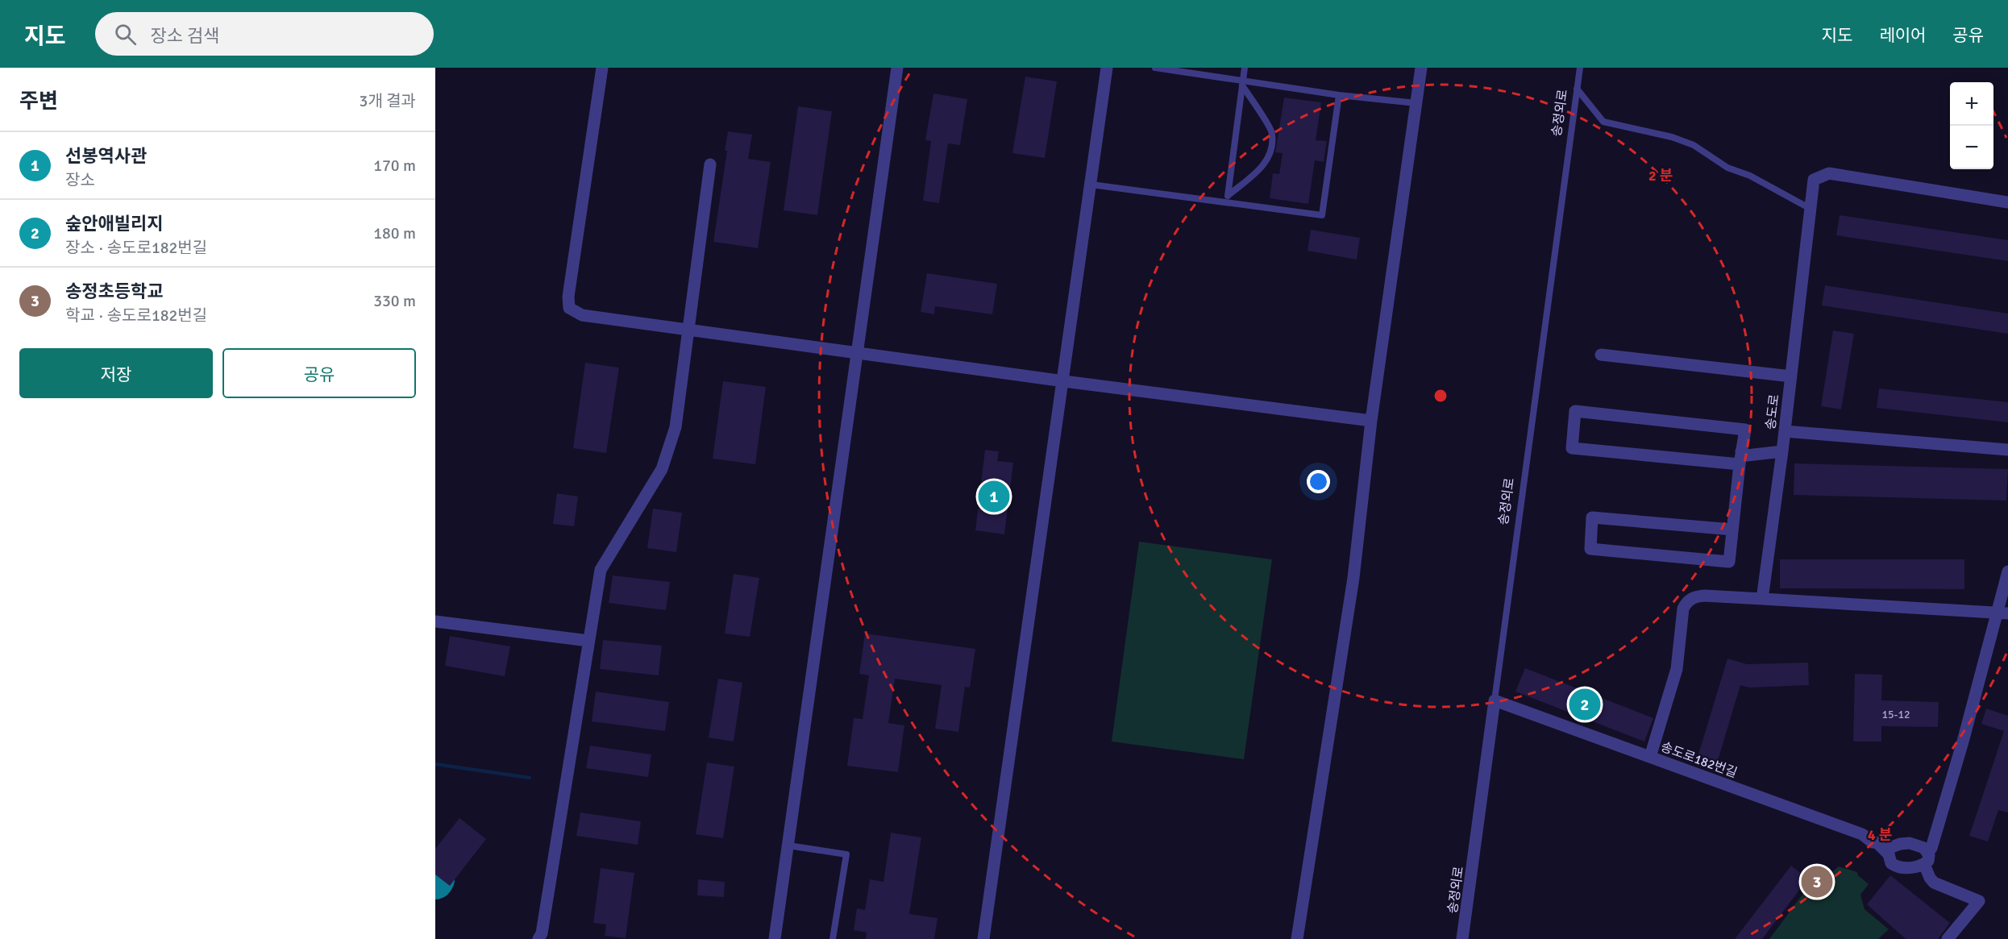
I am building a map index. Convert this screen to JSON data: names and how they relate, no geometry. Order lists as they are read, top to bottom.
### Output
{
  "streets": {
    "street": ["송정외로", "송도로", "송도로182번길"]
  },
  "crossings": [
    ["송정외로", "송도로182번길"]
  ],
  "house_numbers": ["15-12"],
  "page": {
    "header": "지도",
    "search": "장소 검색",
    "nav": ["지도", "레이어", "공유"],
    "heading": ["주변", "3개 결과"],
    "map_buttons": ["+", "−"],
    "list": [
      {
        "mark": "1",
        "name": "선봉역사관",
        "note": "장소",
        "value": "170 m"
      },
      {
        "mark": "2",
        "name": "숲안애빌리지",
        "note": "장소 · 송도로182번길",
        "value": "180 m"
      },
      {
        "mark": "3",
        "name": "송정초등학교",
        "note": "학교 · 송도로182번길",
        "value": "330 m"
      }
    ],
    "buttons": ["저장", "공유"],
    "pins": ["1", "2", "3"]
  },
  "rings": ["2 분", "4 분"]
}
